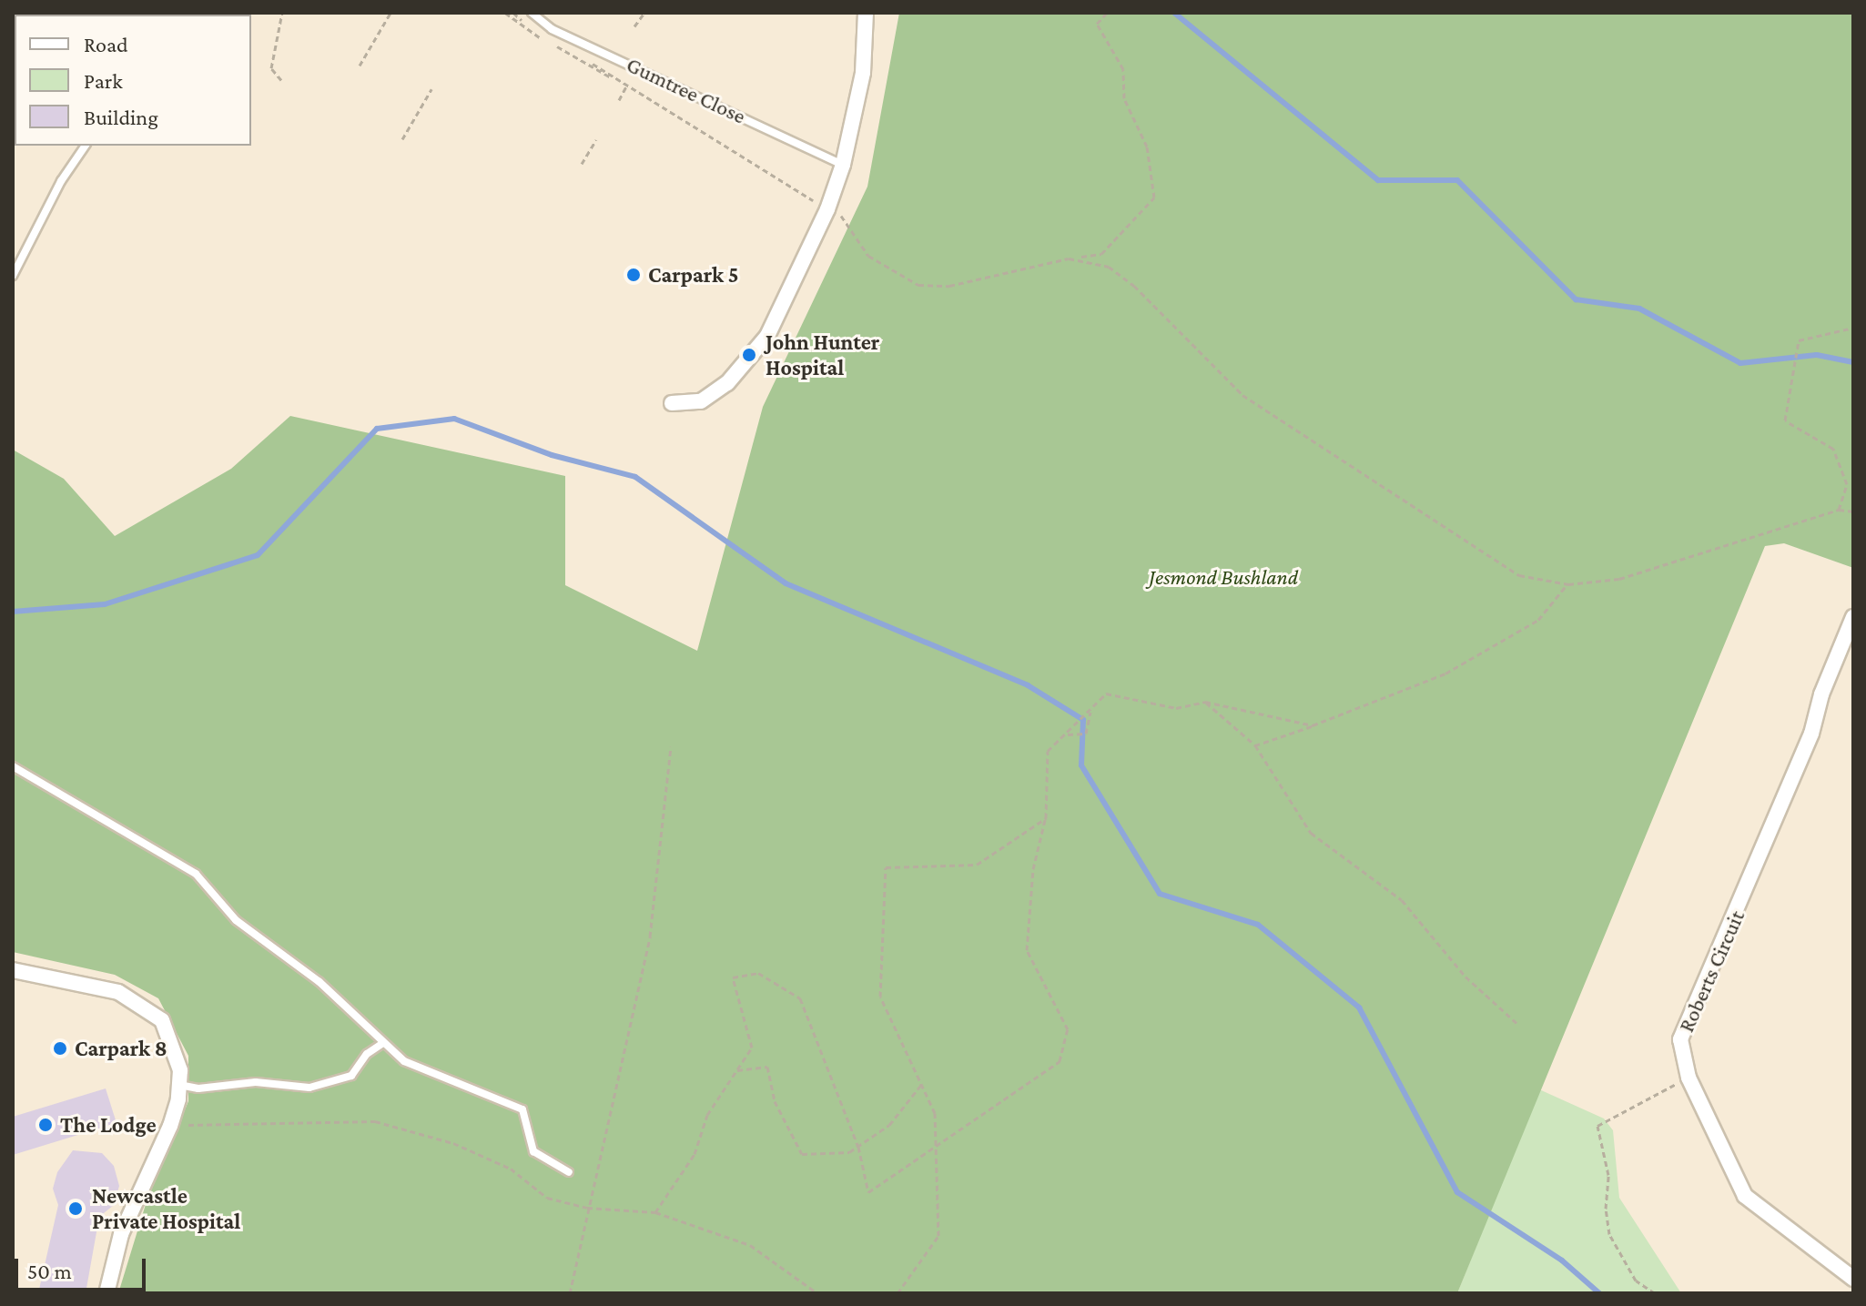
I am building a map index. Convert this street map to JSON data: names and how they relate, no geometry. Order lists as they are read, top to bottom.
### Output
{
  "streets": {
    "street": ["Roberts Circuit"],
    "lane": ["Gumtree Close"]
  },
  "parks": ["Jesmond Bushland"],
  "places": [
    "Carpark 5",
    "John Hunter Hospital",
    "Carpark 8",
    "The Lodge",
    "Newcastle Private Hospital"
  ],
  "legend": ["Road", "Park", "Building"],
  "scale_bar": "50 m"
}
